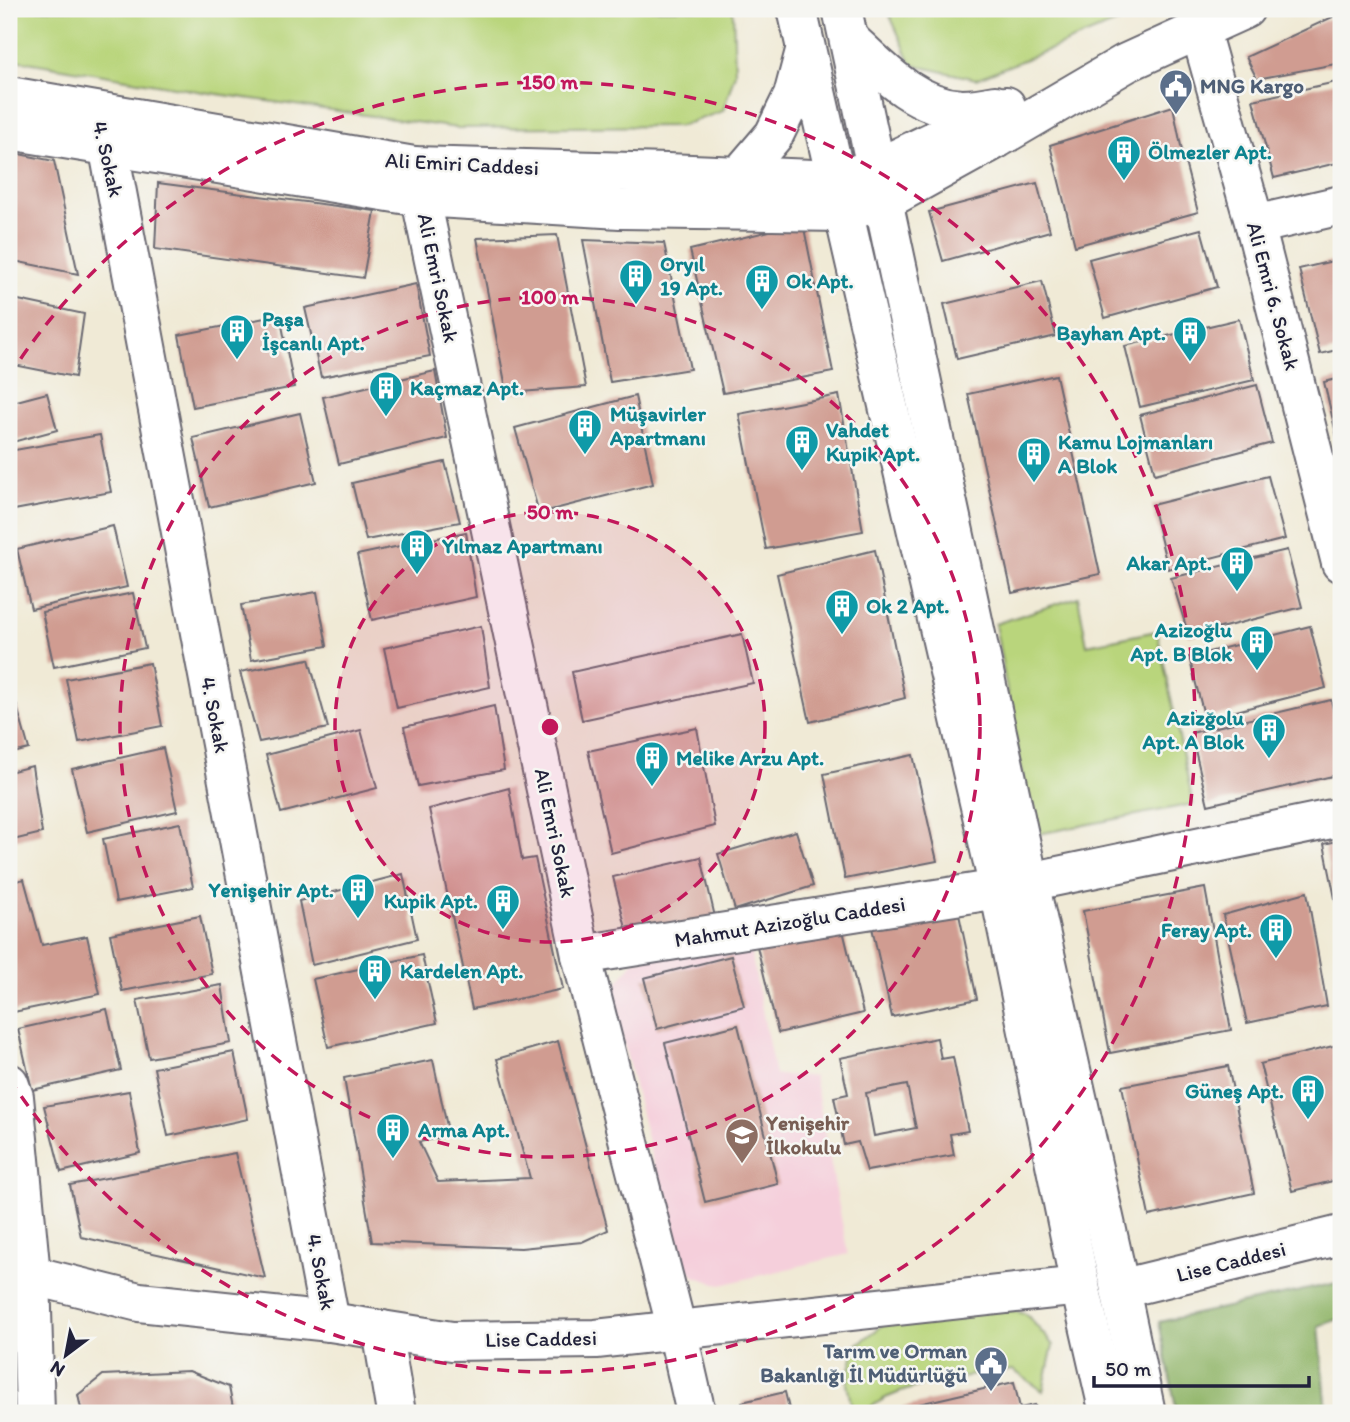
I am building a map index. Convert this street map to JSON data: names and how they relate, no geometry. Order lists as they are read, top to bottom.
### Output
{
  "streets": {
    "street": [
      "4. Sokak",
      "Ali Emiri Caddesi",
      "Ali Emri Sokak",
      "Ali Emri 6. Sokak",
      "Mahmut Azizoğlu Caddesi",
      "Lise Caddesi"
    ]
  },
  "crossings": [
    ["4. Sokak", "Ali Emiri Caddesi"],
    ["4. Sokak", "Lise Caddesi"],
    ["Ali Emiri Caddesi", "Ali Emri Sokak"],
    ["Ali Emri Sokak", "Mahmut Azizoğlu Caddesi"],
    ["Ali Emri Sokak", "Lise Caddesi"]
  ],
  "places": {
    "public building": ["MNG Kargo", "Tarım ve Orman Bakanlığı İl Müdürlüğü"],
    "building": [
      "Ölmezler Apt.",
      "Oryıl 19 Apt.",
      "Ok Apt.",
      "Paşa İşcanlı Apt.",
      "Bayhan Apt.",
      "Kaçmaz Apt.",
      "Müşavirler Apartmanı",
      "Vahdet Kupik Apt.",
      "Kamu Lojmanları A Blok",
      "Yılmaz Apartmanı",
      "Akar Apt.",
      "Ok 2 Apt.",
      "Azizoğlu Apt. B Blok",
      "Azizğolu Apt. A Blok",
      "Melike Arzu Apt.",
      "Yenişehir Apt.",
      "Kupik Apt.",
      "Feray Apt.",
      "Kardelen Apt.",
      "Güneş Apt.",
      "Arma Apt."
    ],
    "school or university": ["Yenişehir İlkokulu"]
  },
  "scale_bar": "50 m",
  "north": "bottom left",
  "rings": ["150 m", "100 m", "50 m"]
}
